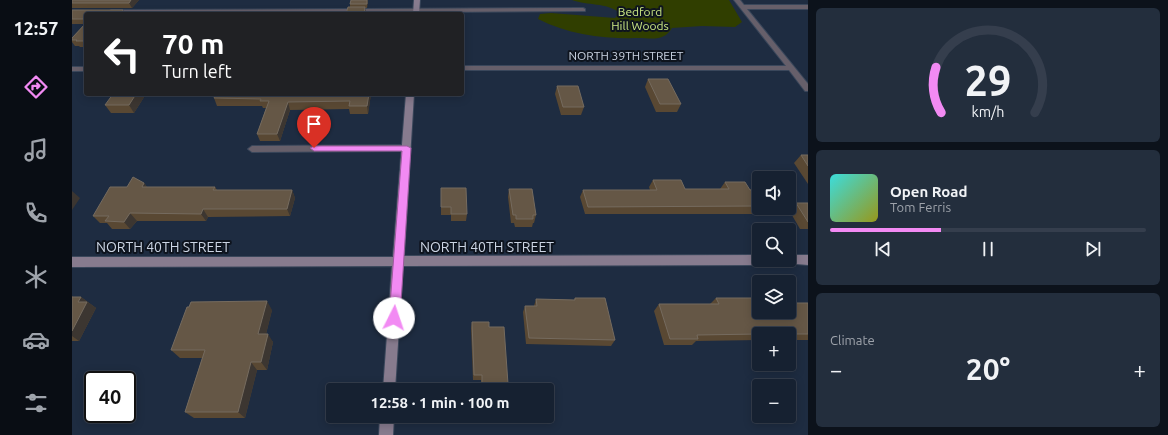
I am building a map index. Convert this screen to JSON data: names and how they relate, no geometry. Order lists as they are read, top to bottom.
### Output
{
  "streets": {
    "street": ["NORTH 39TH STREET", "NORTH 40TH STREET"]
  },
  "parks": ["Bedford Hill Woods"],
  "page": {
    "tabs": "12:57",
    "turn": ["70 m", "Turn left"],
    "map_buttons": ["+", "−"],
    "song": ["Open Road", "Tom Ferris"],
    "tile": "Climate",
    "heat": ["−", "20°", "+"],
    "limit": "40",
    "trip": "12:58 · 1 min · 100 m",
    "gauge": ["29", "km/h"]
  }
}
